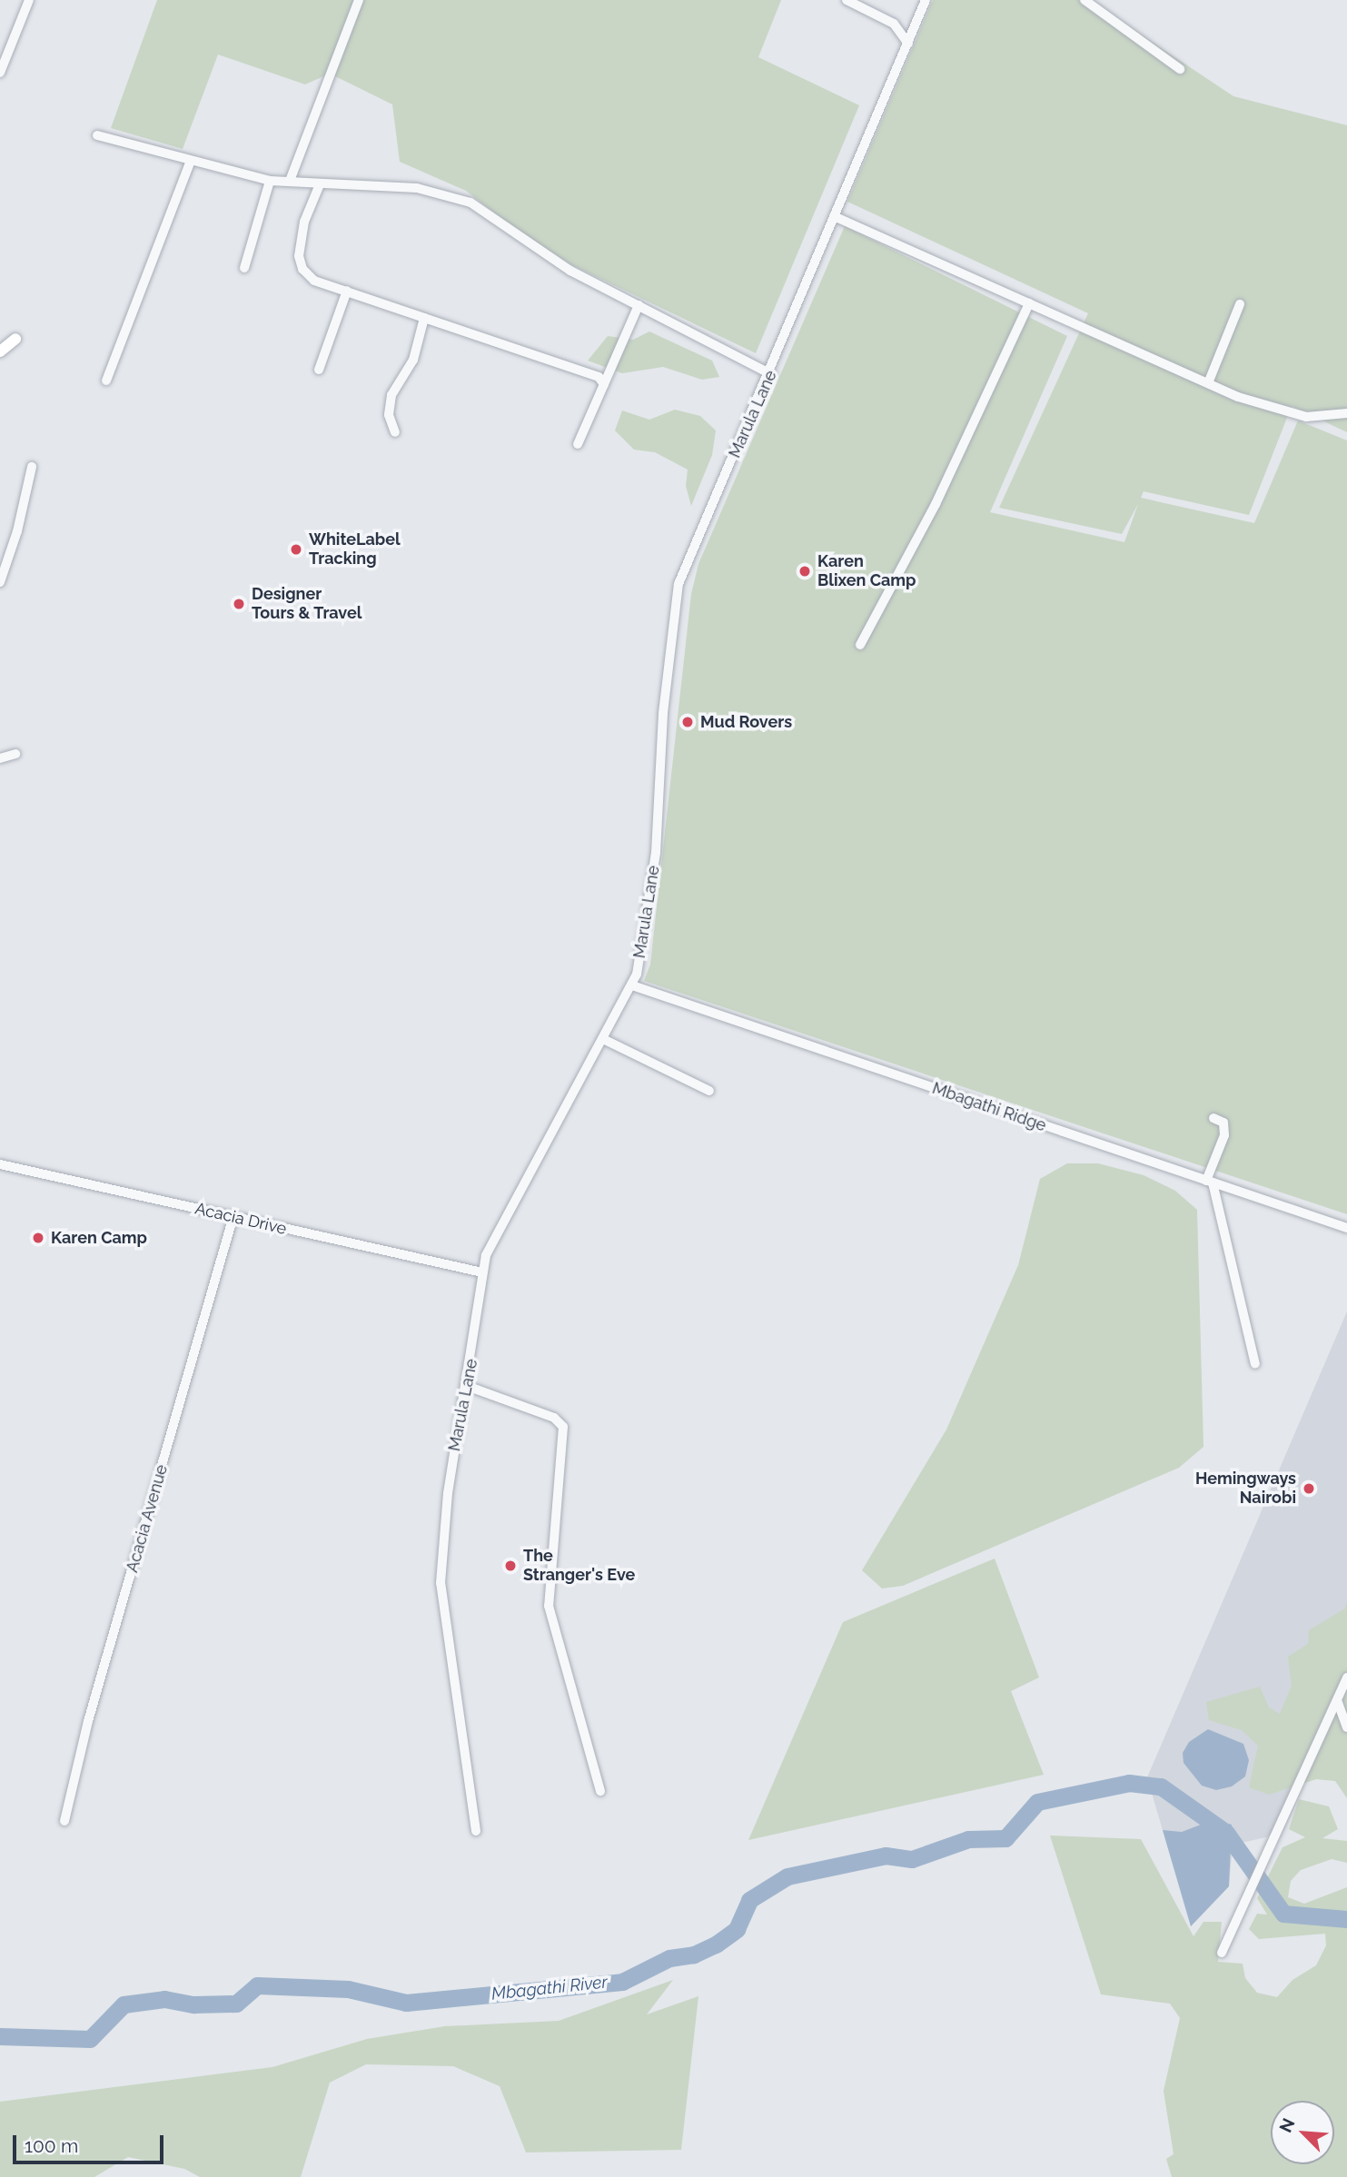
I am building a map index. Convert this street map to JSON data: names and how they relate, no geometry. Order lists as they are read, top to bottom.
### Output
{
  "streets": {
    "street": [
      "Marula Lane",
      "Mbagathi Ridge",
      "Acacia Drive",
      "Acacia Avenue"
    ]
  },
  "crossings": [
    ["Marula Lane", "Mbagathi Ridge"],
    ["Marula Lane", "Acacia Drive"],
    ["Acacia Drive", "Acacia Avenue"]
  ],
  "water": ["Mbagathi River"],
  "places": [
    "WhiteLabel Tracking",
    "Karen Blixen Camp",
    "Designer Tours & Travel",
    "Mud Rovers",
    "Karen Camp",
    "Hemingways Nairobi",
    "The Stranger's Eve"
  ],
  "scale_bar": "100 m",
  "north": "top left"
}
